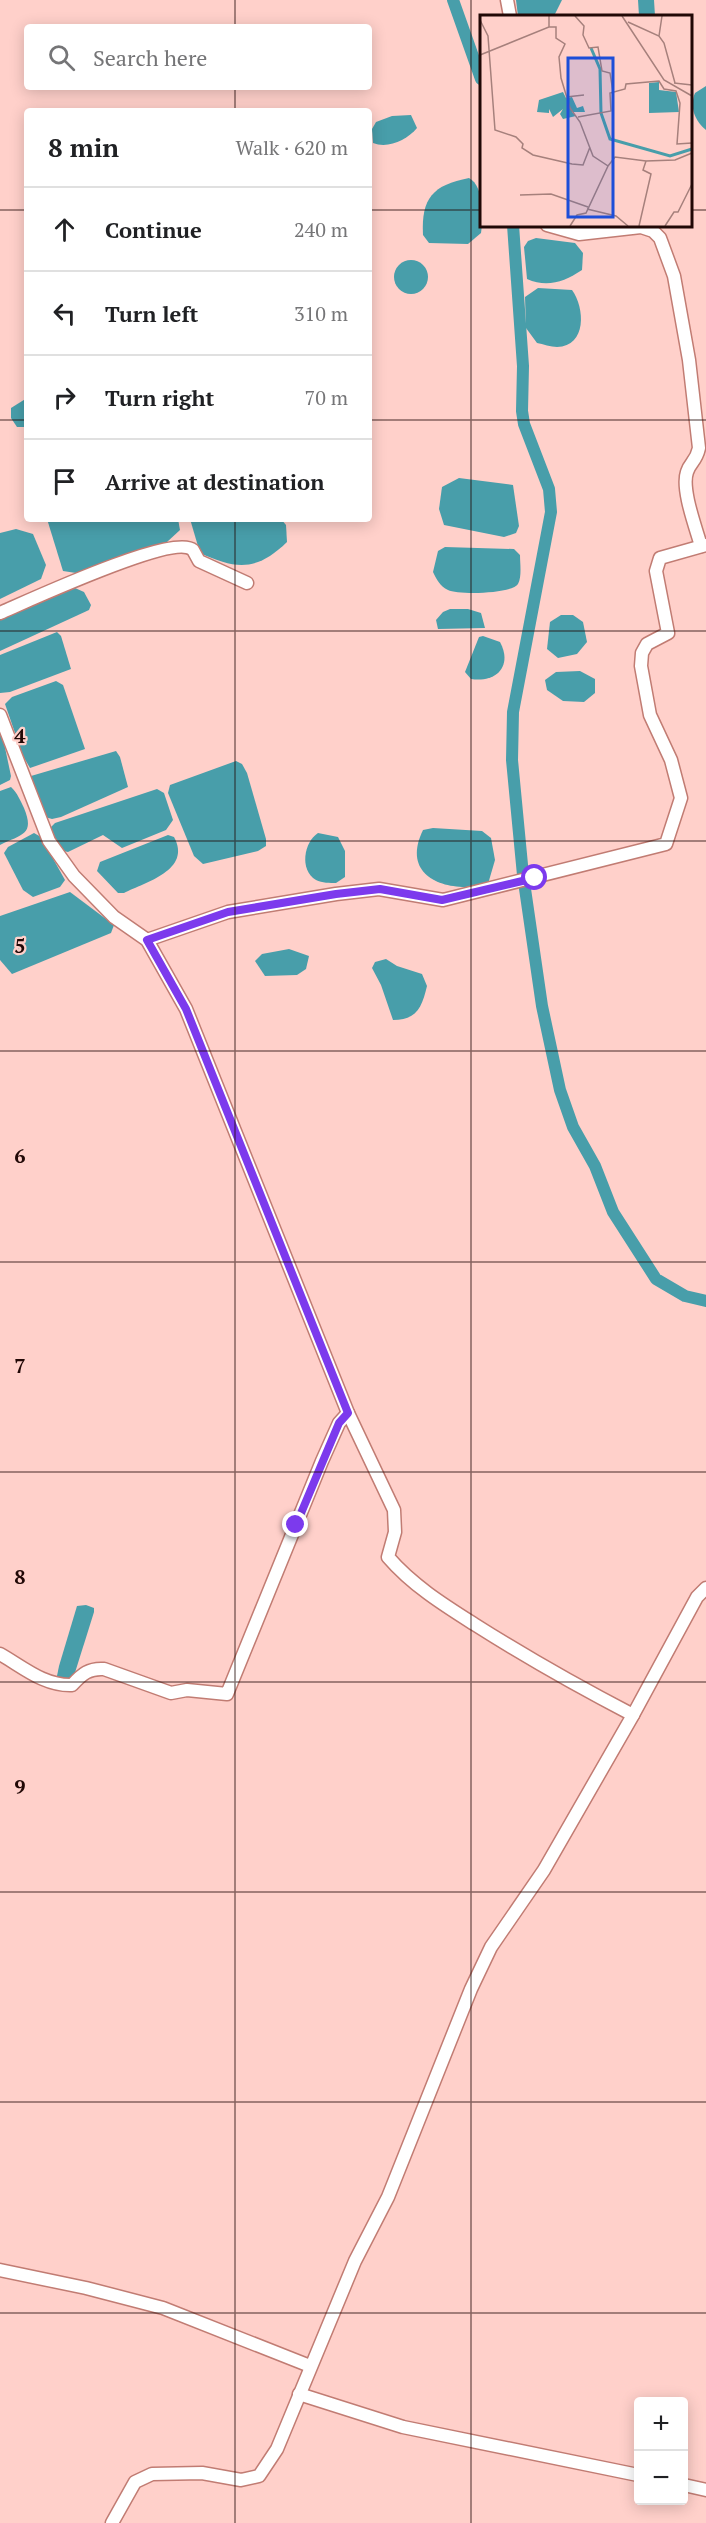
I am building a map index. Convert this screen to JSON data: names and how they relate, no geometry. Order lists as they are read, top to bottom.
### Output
{
  "page": {
    "search": "Search here",
    "heading": ["8 min", "Walk · 620 m"],
    "list": [
      ["Continue", "240 m"],
      ["Turn left", "310 m"],
      ["Turn right", "70 m"],
      "Arrive at destination"
    ],
    "map_buttons": ["+", "−"]
  },
  "grid": {
    "rows": [
      "4",
      "5",
      "6",
      "7",
      "8",
      "9"
    ]
  }
}
